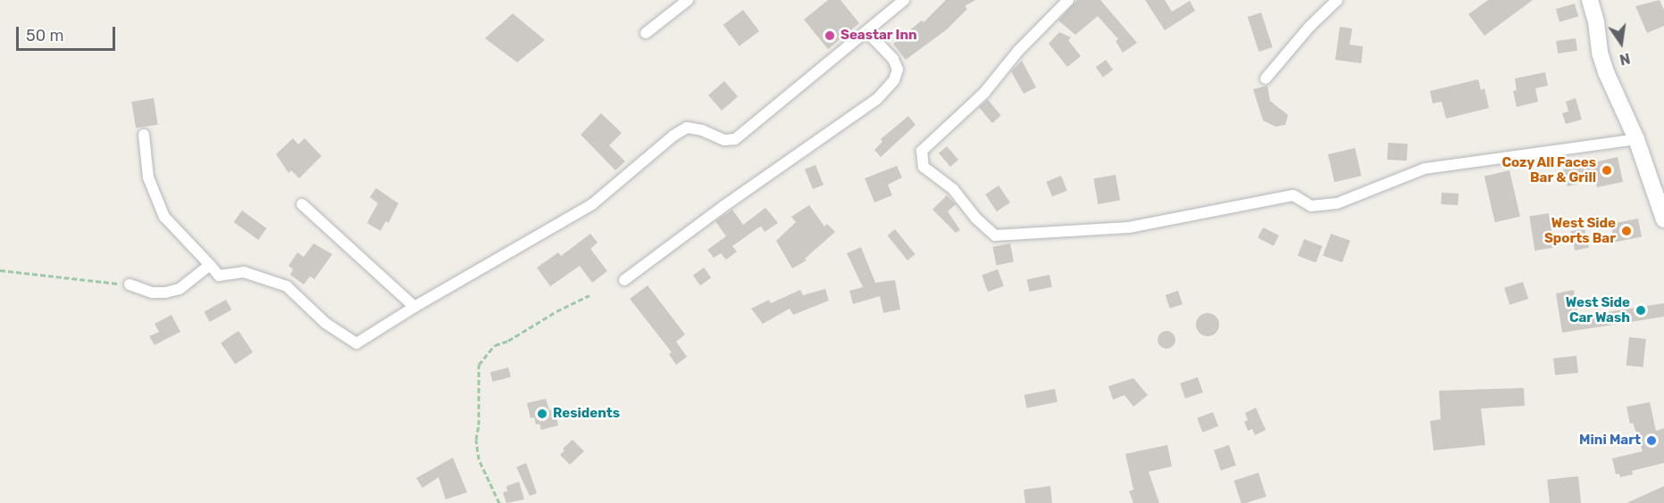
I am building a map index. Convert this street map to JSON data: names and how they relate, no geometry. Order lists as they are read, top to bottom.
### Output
{
  "places": [
    "Seastar Inn",
    "Cozy All Faces Bar & Grill",
    "West Side Sports Bar",
    "West Side Car Wash",
    "Residents",
    "Mini Mart"
  ],
  "scale_bar": "50 m",
  "north": "bottom"
}
